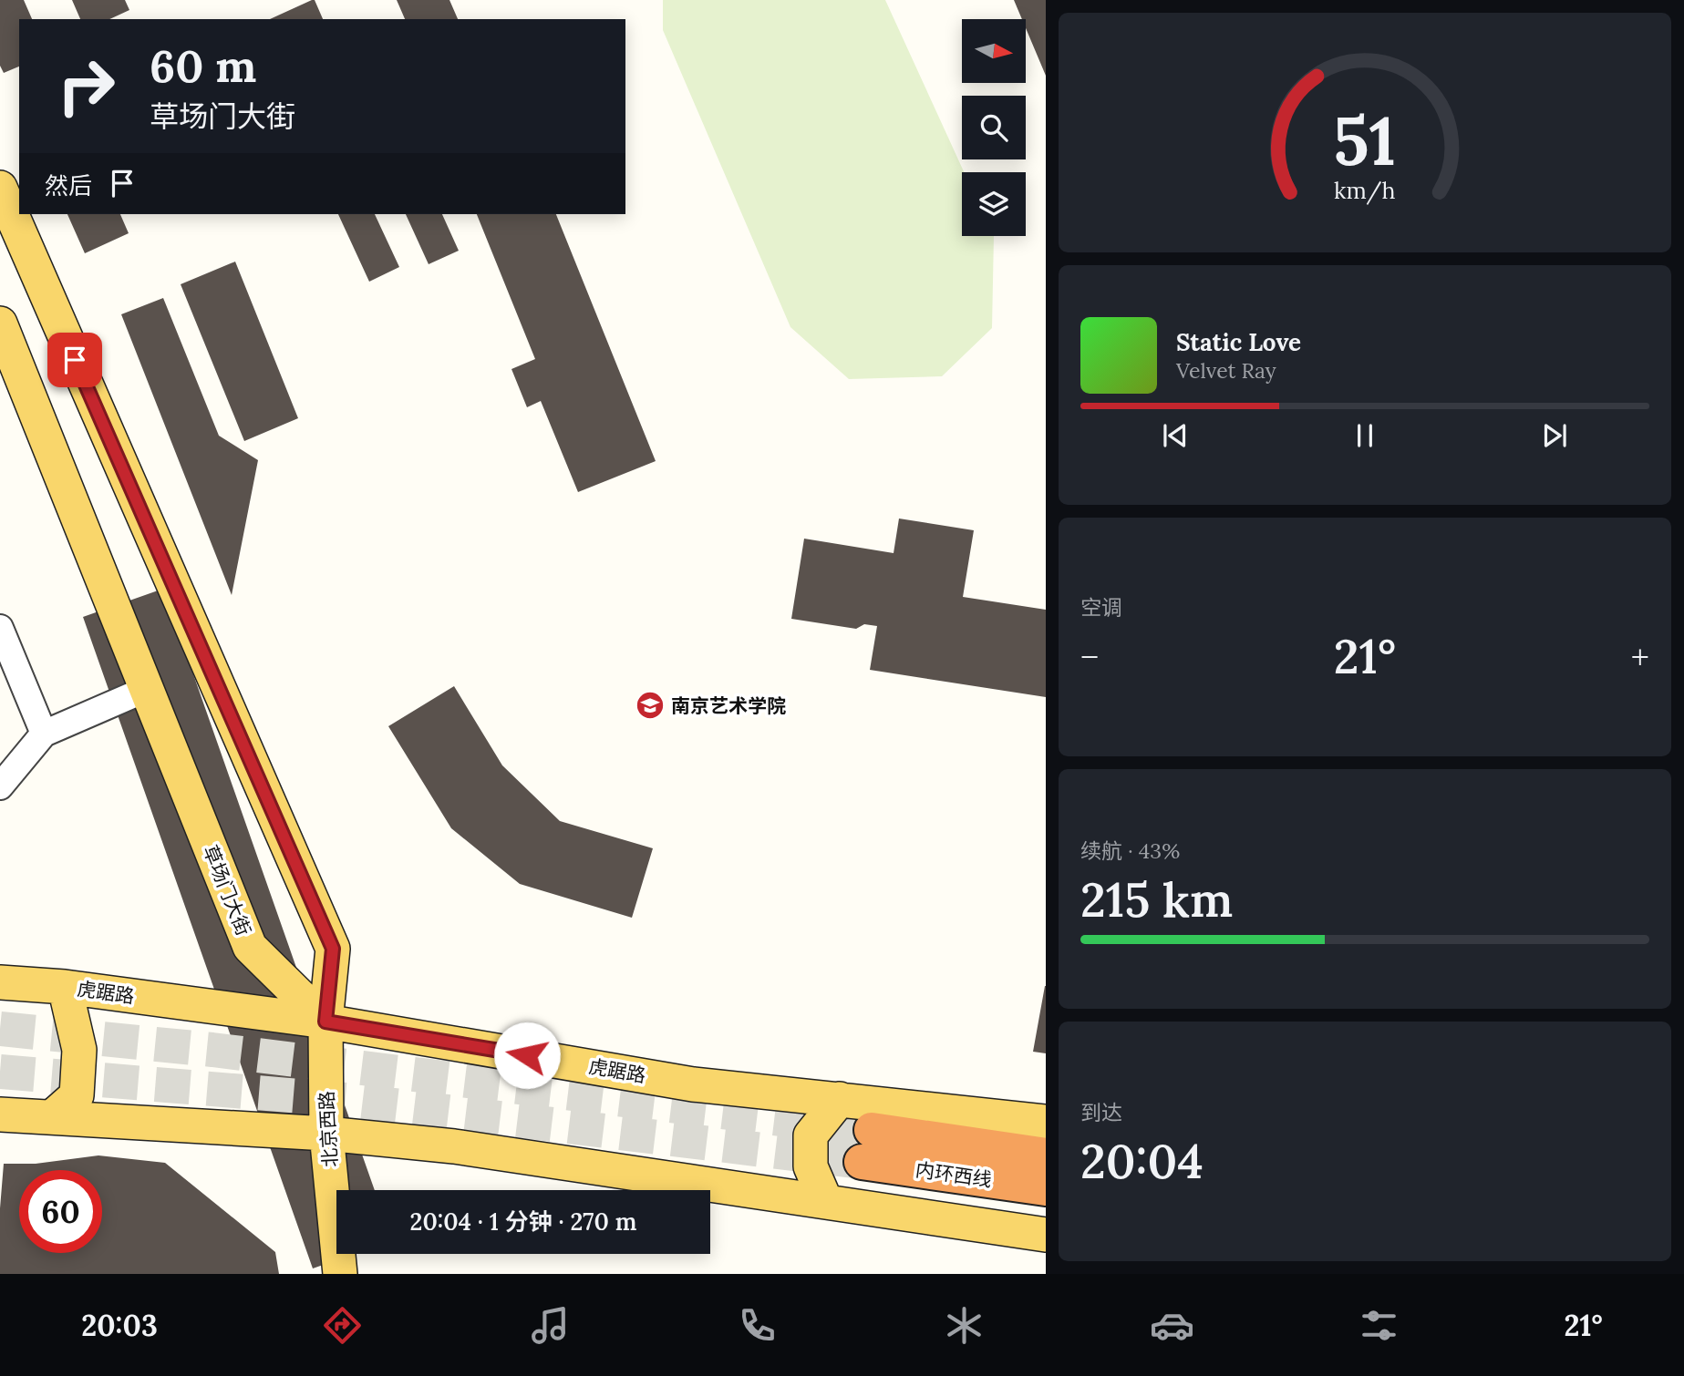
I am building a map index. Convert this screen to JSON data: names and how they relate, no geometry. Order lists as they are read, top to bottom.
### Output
{
  "streets": {
    "highway": ["内环西线"],
    "main road": ["草场门大街", "虎踞路", "北京西路"]
  },
  "crossings": [
    ["草场门大街", "虎踞路"],
    ["草场门大街", "北京西路"],
    ["虎踞路", "北京西路"]
  ],
  "places": {
    "school or university": ["南京艺术学院"]
  },
  "north": "right",
  "page": {
    "turn": ["60 m", "草场门大街"],
    "then": "然后",
    "song": ["Static Love", "Velvet Ray"],
    "tile": [
      "空调",
      ["续航 · 43%", "215 km"],
      ["到达", "20:04"]
    ],
    "heat": ["−", "21°", "+"],
    "limit": "60",
    "trip": "20:04 · 1 分钟 · 270 m",
    "tabs": ["20:03", "21°"],
    "gauge": ["51", "km/h"]
  }
}
